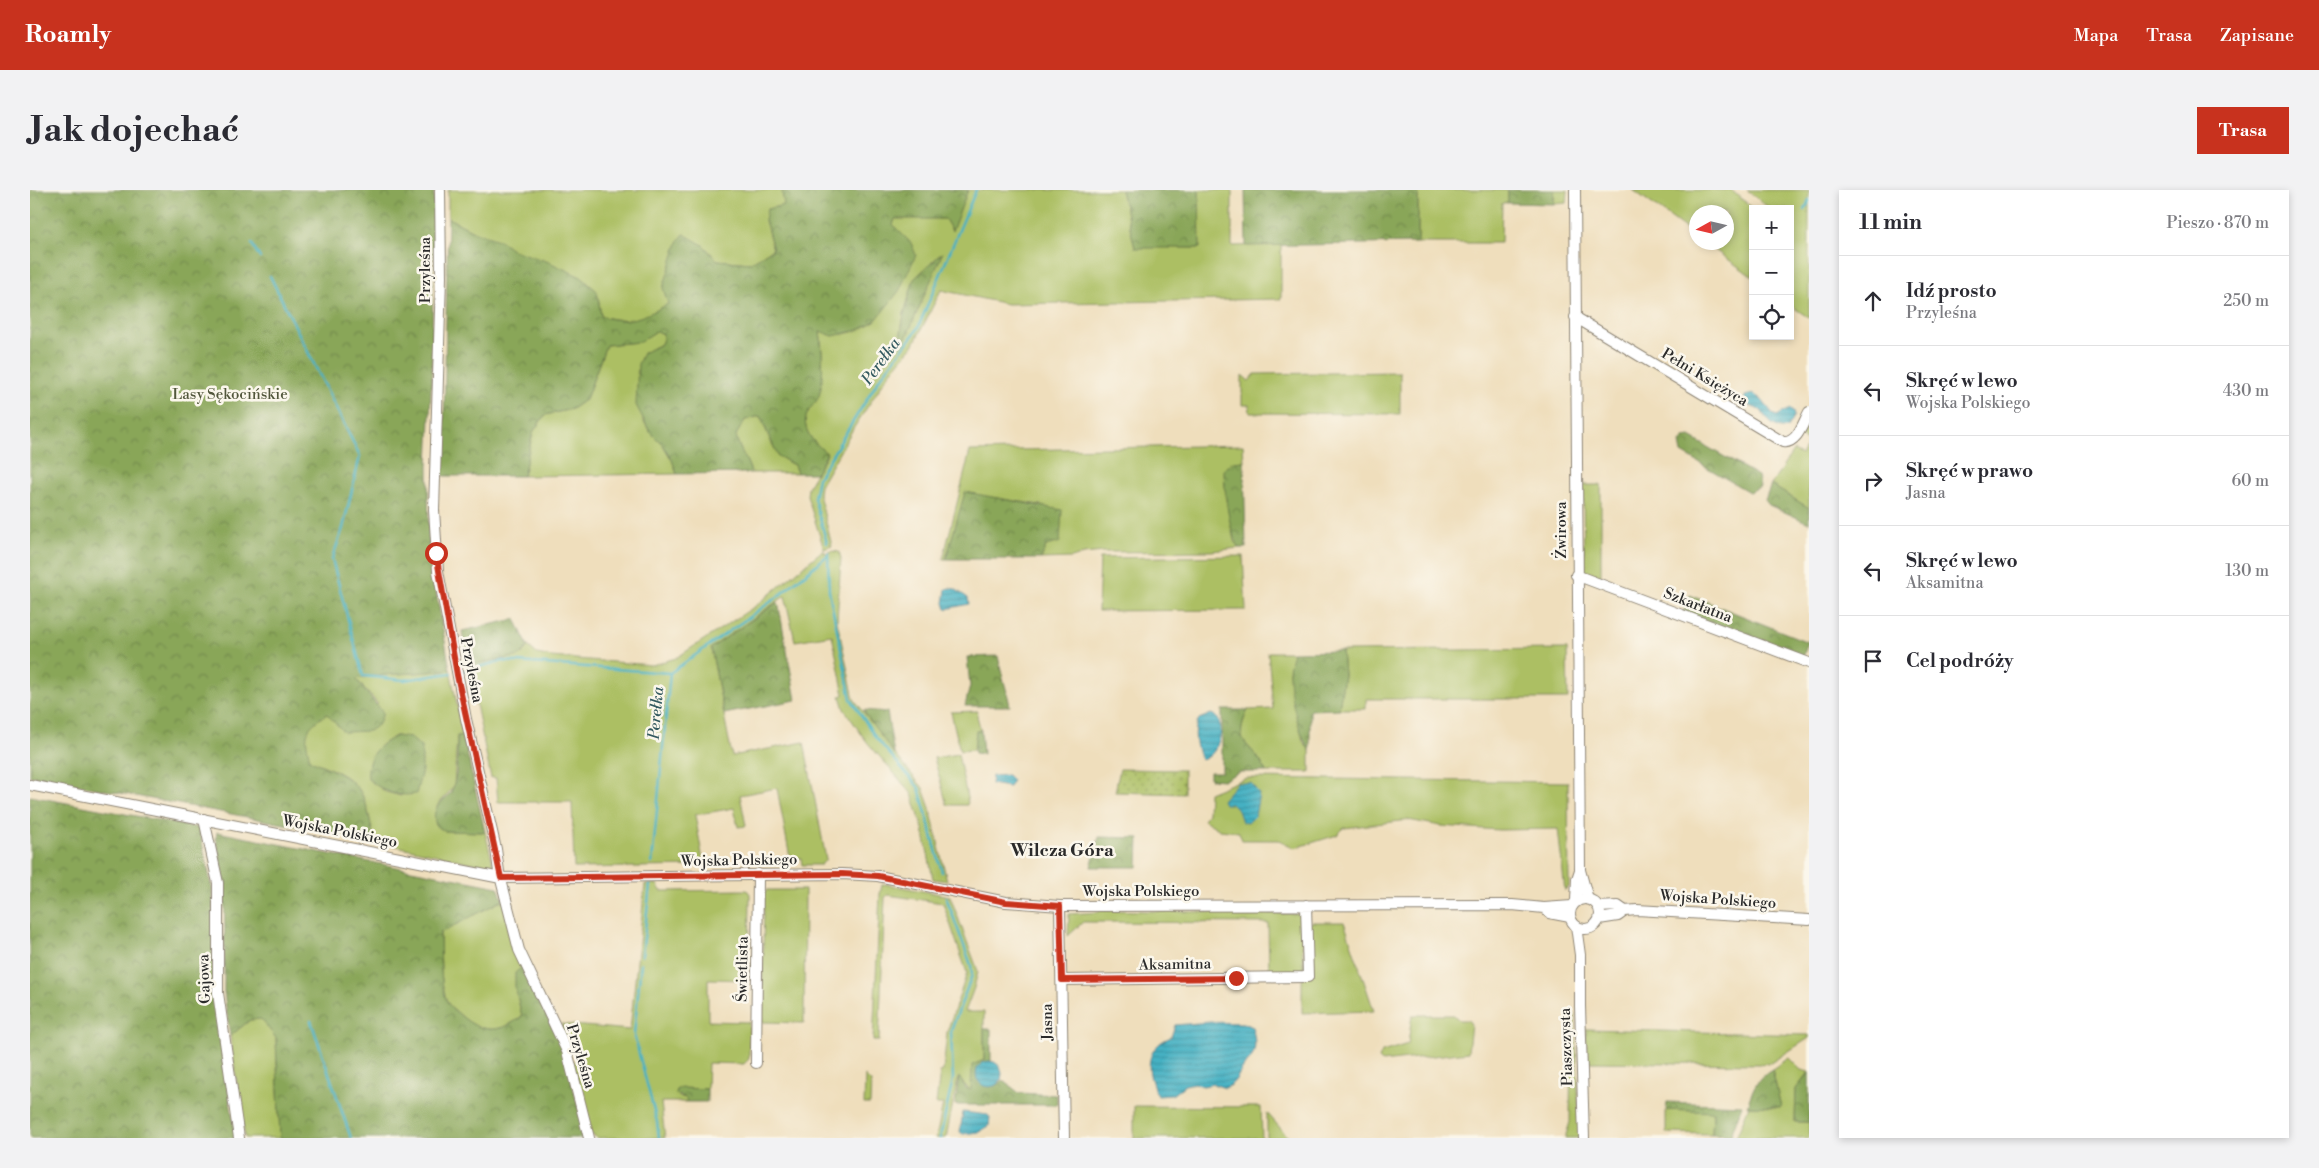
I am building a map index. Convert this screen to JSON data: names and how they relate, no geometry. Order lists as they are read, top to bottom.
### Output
{
  "streets": {
    "street": [
      "Przyleśna",
      "Pełni Księżyca",
      "Żwirowa",
      "Szkarłatna",
      "Wojska Polskiego",
      "Aksamitna",
      "Świetlista",
      "Gajowa",
      "Jasna",
      "Piaszczysta"
    ]
  },
  "crossings": [
    ["Przyleśna", "Wojska Polskiego"],
    ["Pełni Księżyca", "Żwirowa"],
    ["Żwirowa", "Szkarłatna"],
    ["Żwirowa", "Wojska Polskiego"],
    ["Żwirowa", "Piaszczysta"],
    ["Wojska Polskiego", "Aksamitna"],
    ["Wojska Polskiego", "Świetlista"],
    ["Wojska Polskiego", "Gajowa"],
    ["Wojska Polskiego", "Jasna"],
    ["Wojska Polskiego", "Piaszczysta"],
    ["Aksamitna", "Jasna"]
  ],
  "districts": ["Wilcza Góra"],
  "water": ["Perełka"],
  "parks": ["Lasy Sękocińskie"],
  "north": "left",
  "page": {
    "header": "Roamly",
    "nav": ["Mapa", "Trasa", "Zapisane"],
    "buttons": "Trasa",
    "title": "Jak dojechać",
    "heading": ["11 min", "Pieszo · 870 m"],
    "map_buttons": ["+", "−"],
    "list": [
      ["Idź prosto", "Przyleśna", "250 m"],
      ["Skręć w lewo", "Wojska Polskiego", "430 m"],
      ["Skręć w prawo", "Jasna", "60 m"],
      ["Skręć w lewo", "Aksamitna", "130 m"],
      "Cel podróży"
    ]
  }
}
